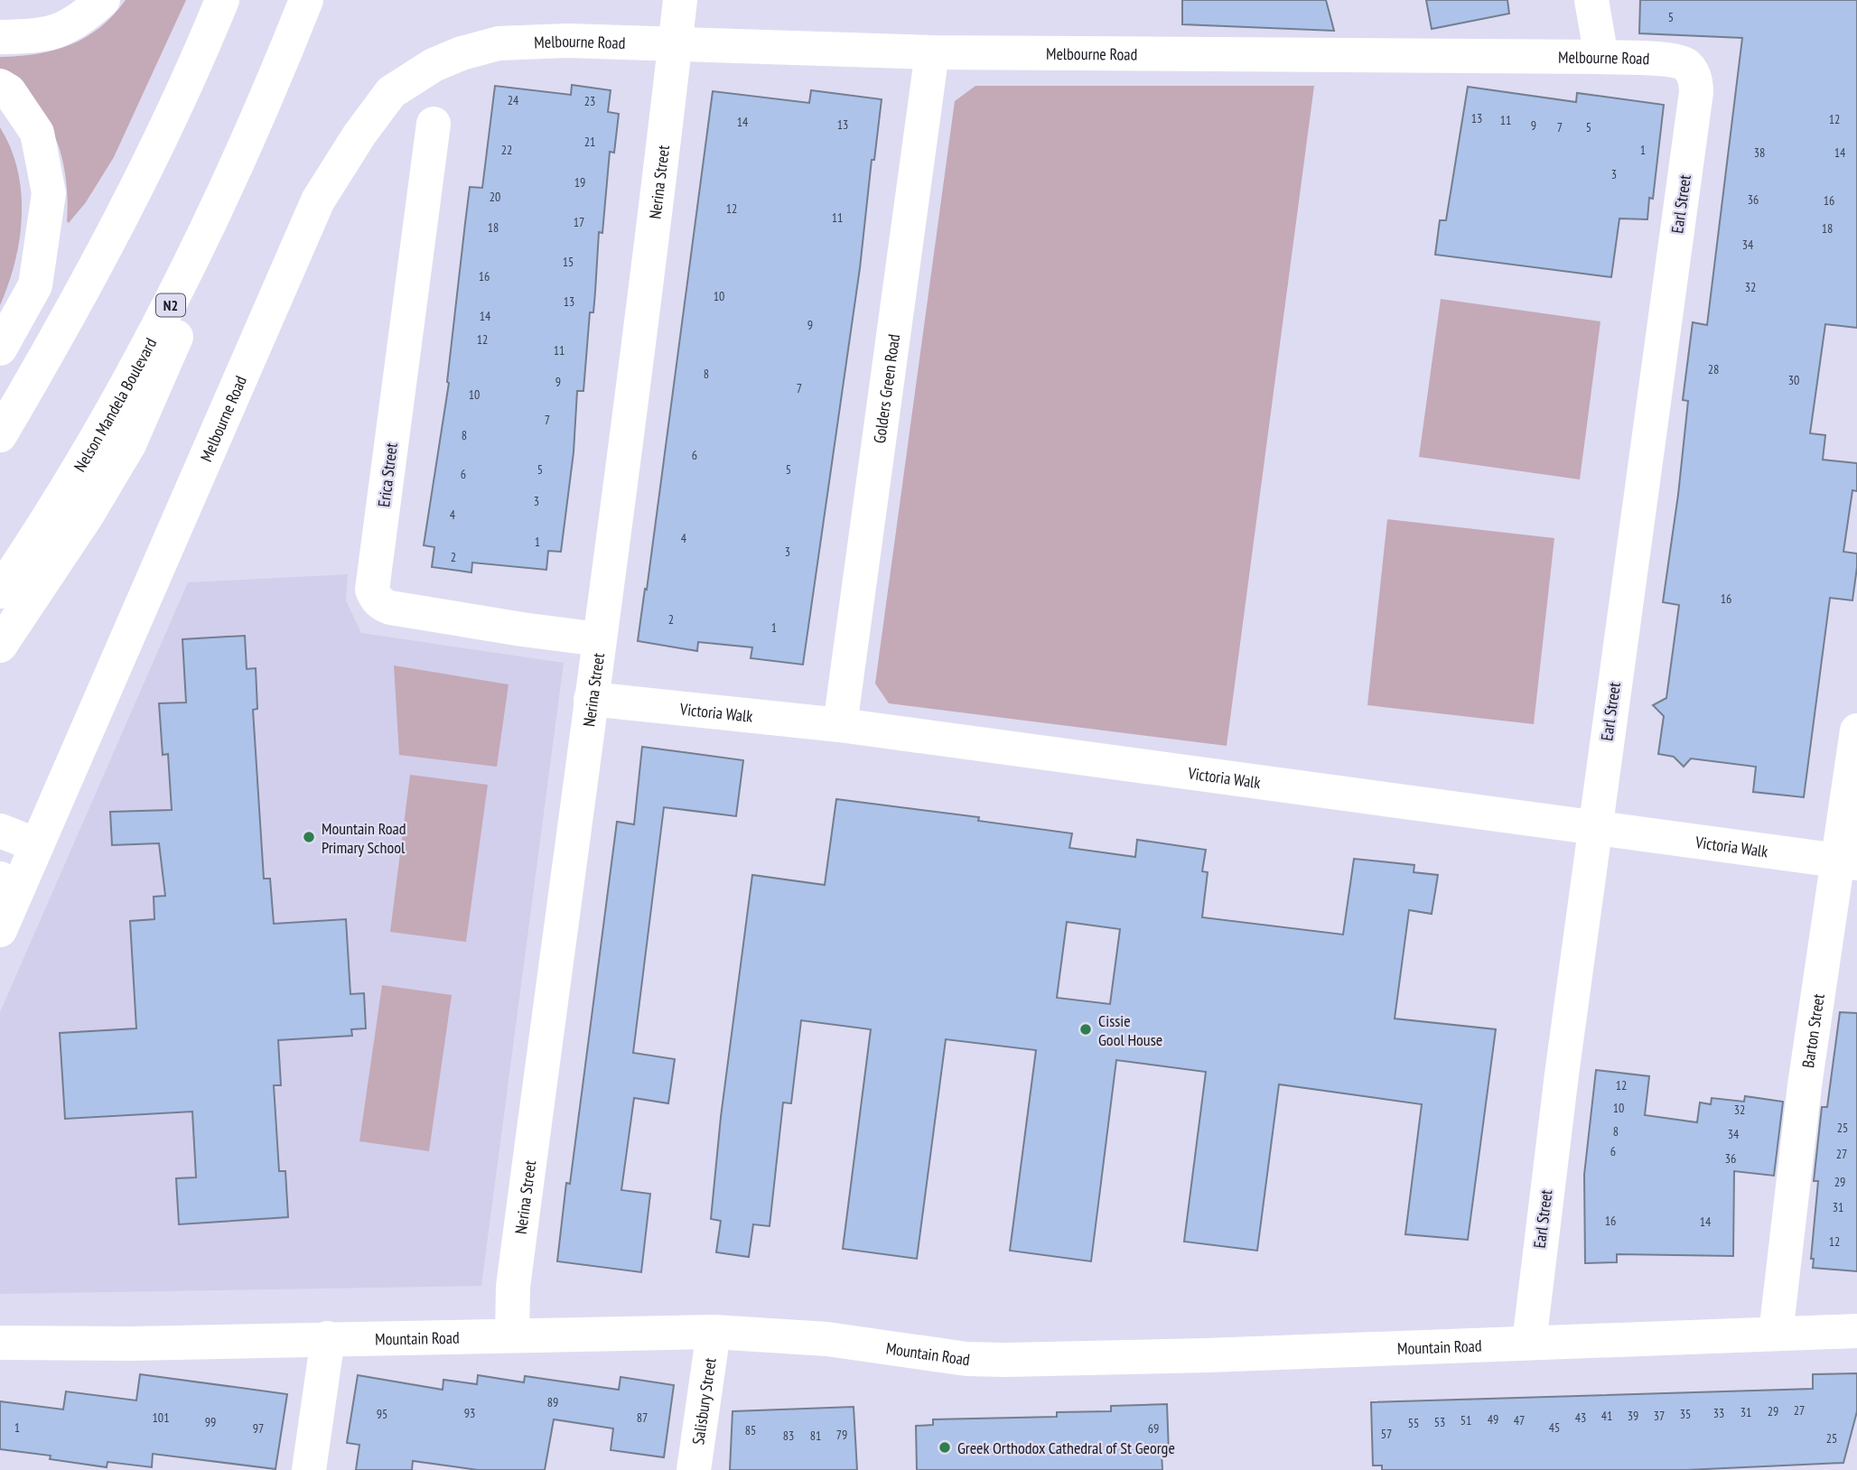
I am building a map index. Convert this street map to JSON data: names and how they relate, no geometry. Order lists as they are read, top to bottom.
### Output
{
  "streets": {
    "main road": [
      "Melbourne Road",
      "Nerina Street",
      "Earl Street",
      "N2",
      "Golders Green Road",
      "Nelson Mandela Boulevard",
      "Erica Street",
      "Victoria Walk",
      "Barton Street",
      "Mountain Road",
      "Salisbury Street"
    ]
  },
  "crossings": [
    ["Melbourne Road", "Nerina Street"],
    ["Melbourne Road", "Earl Street"],
    ["Melbourne Road", "Golders Green Road"],
    ["Nerina Street", "Erica Street"],
    ["Nerina Street", "Victoria Walk"],
    ["Nerina Street", "Mountain Road"],
    ["Earl Street", "Victoria Walk"],
    ["Earl Street", "Mountain Road"],
    ["Golders Green Road", "Victoria Walk"],
    ["Victoria Walk", "Barton Street"],
    ["Barton Street", "Mountain Road"],
    ["Mountain Road", "Salisbury Street"]
  ],
  "places": ["Mountain Road Primary School", "Cissie Gool House", "Greek Orthodox Cathedral of St George"],
  "house_numbers": [
    "5",
    "24",
    "23",
    "13",
    "12",
    "11",
    "14",
    "13",
    "9",
    "7",
    "5",
    "21",
    "22",
    "1",
    "38",
    "14",
    "3",
    "19",
    "20",
    "36",
    "16",
    "12",
    "11",
    "17",
    "18",
    "18",
    "34",
    "15",
    "16",
    "32",
    "10",
    "13",
    "14",
    "9",
    "12",
    "11",
    "28",
    "8",
    "30",
    "9",
    "7",
    "10",
    "7",
    "8",
    "6",
    "5",
    "5",
    "6",
    "3",
    "4",
    "4",
    "1",
    "3",
    "2",
    "16",
    "2",
    "1",
    "12",
    "10",
    "32",
    "25",
    "8",
    "34",
    "6",
    "27",
    "36",
    "29",
    "31",
    "16",
    "14",
    "12",
    "89",
    "27",
    "29",
    "31",
    "93",
    "33",
    "95",
    "35",
    "41",
    "39",
    "37",
    "101",
    "87",
    "43",
    "49",
    "51",
    "47",
    "99",
    "53",
    "55",
    "1",
    "45",
    "97",
    "69",
    "85",
    "57",
    "79",
    "83",
    "81",
    "25"
  ]
}
